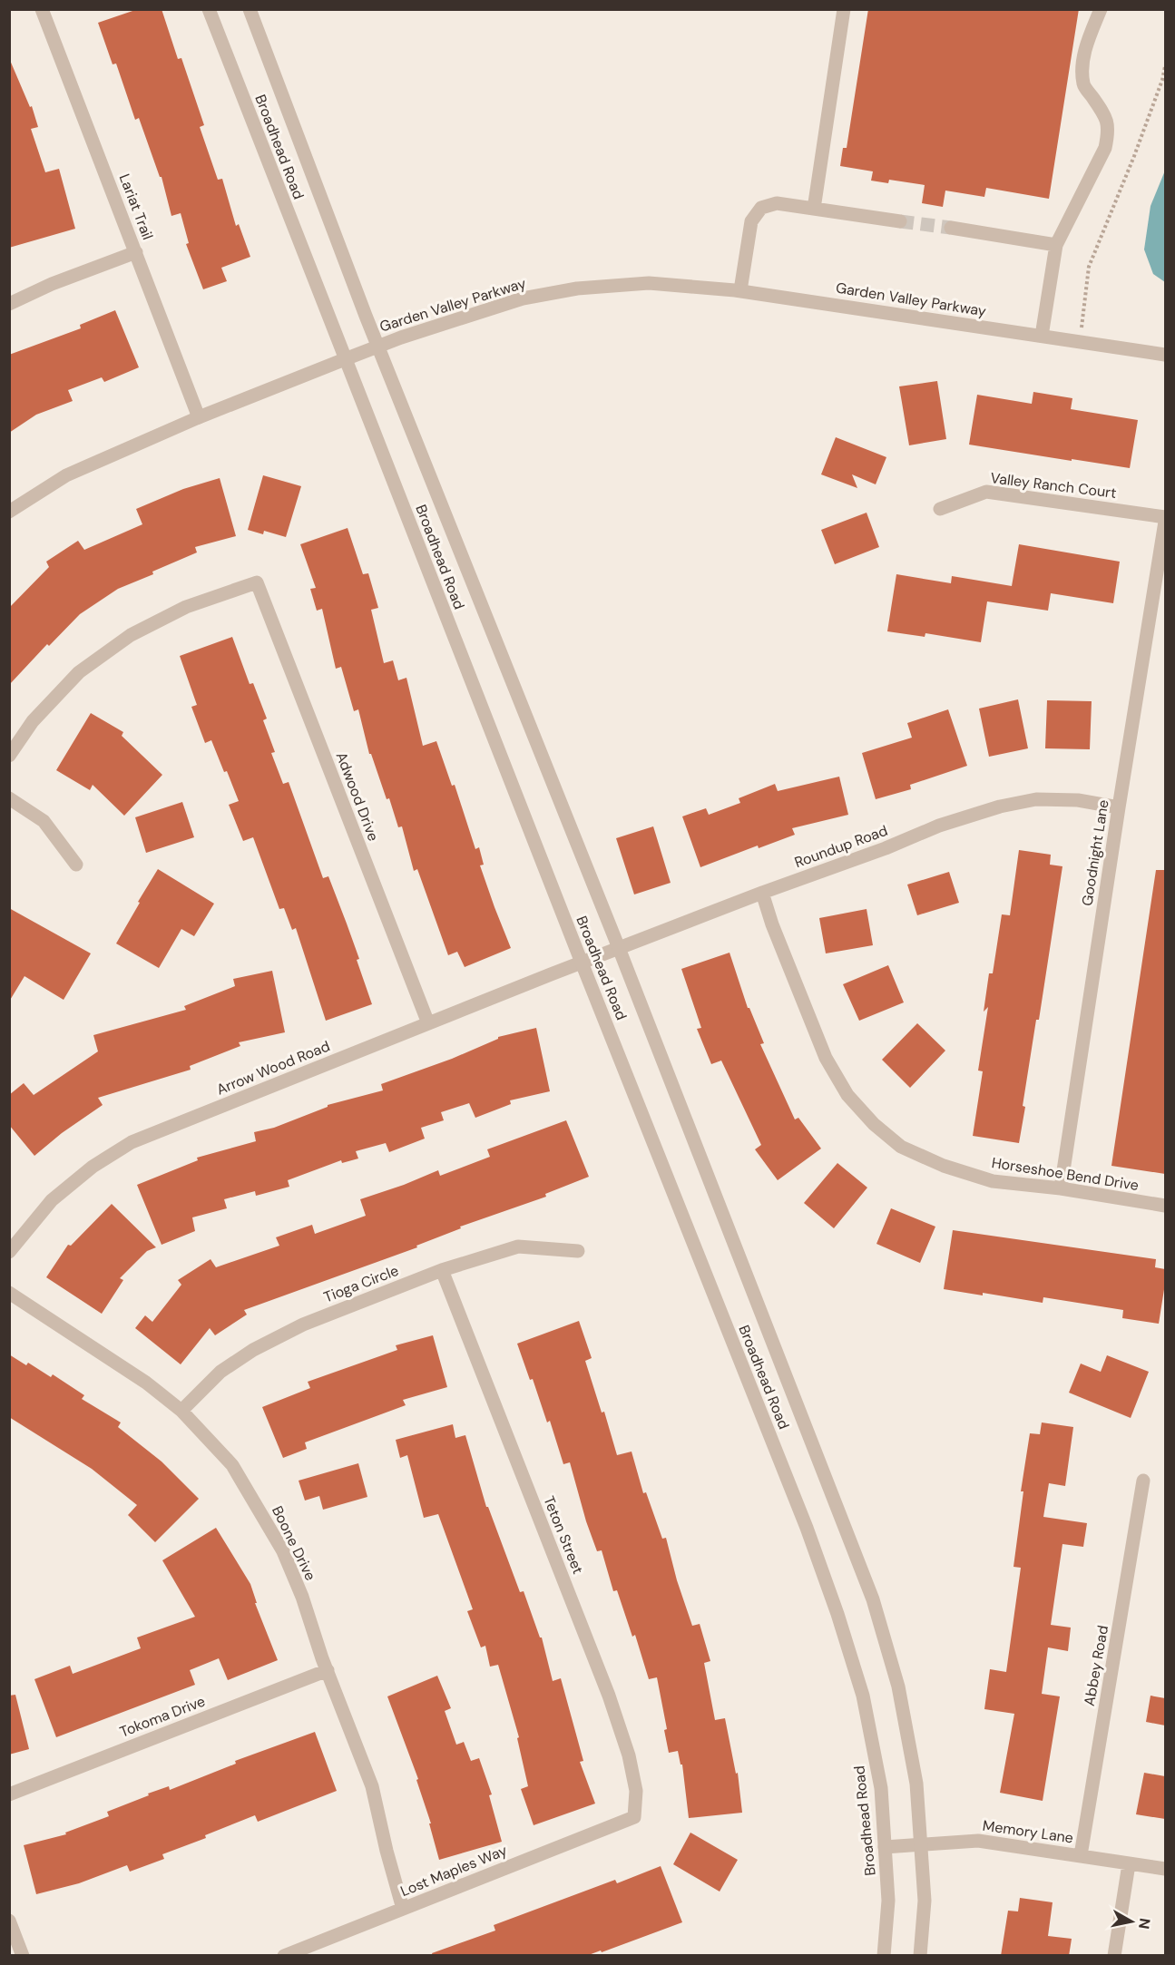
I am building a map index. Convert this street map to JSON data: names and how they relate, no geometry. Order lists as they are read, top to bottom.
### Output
{
  "streets": {
    "street": [
      "Broadhead Road",
      "Lariat Trail",
      "Garden Valley Parkway",
      "Valley Ranch Court",
      "Adwood Drive",
      "Roundup Road",
      "Goodnight Lane",
      "Arrow Wood Road",
      "Horseshoe Bend Drive",
      "Tioga Circle",
      "Teton Street",
      "Boone Drive",
      "Abbey Road",
      "Tokoma Drive",
      "Memory Lane",
      "Lost Maples Way"
    ]
  },
  "crossings": [
    ["Broadhead Road", "Garden Valley Parkway"],
    ["Broadhead Road", "Roundup Road"],
    ["Broadhead Road", "Arrow Wood Road"],
    ["Broadhead Road", "Memory Lane"],
    ["Lariat Trail", "Garden Valley Parkway"],
    ["Adwood Drive", "Arrow Wood Road"],
    ["Roundup Road", "Goodnight Lane"],
    ["Roundup Road", "Arrow Wood Road"],
    ["Roundup Road", "Horseshoe Bend Drive"],
    ["Goodnight Lane", "Horseshoe Bend Drive"],
    ["Tioga Circle", "Teton Street"],
    ["Tioga Circle", "Boone Drive"],
    ["Teton Street", "Lost Maples Way"],
    ["Boone Drive", "Tokoma Drive"],
    ["Boone Drive", "Lost Maples Way"],
    ["Abbey Road", "Memory Lane"]
  ],
  "north": "right"
}
